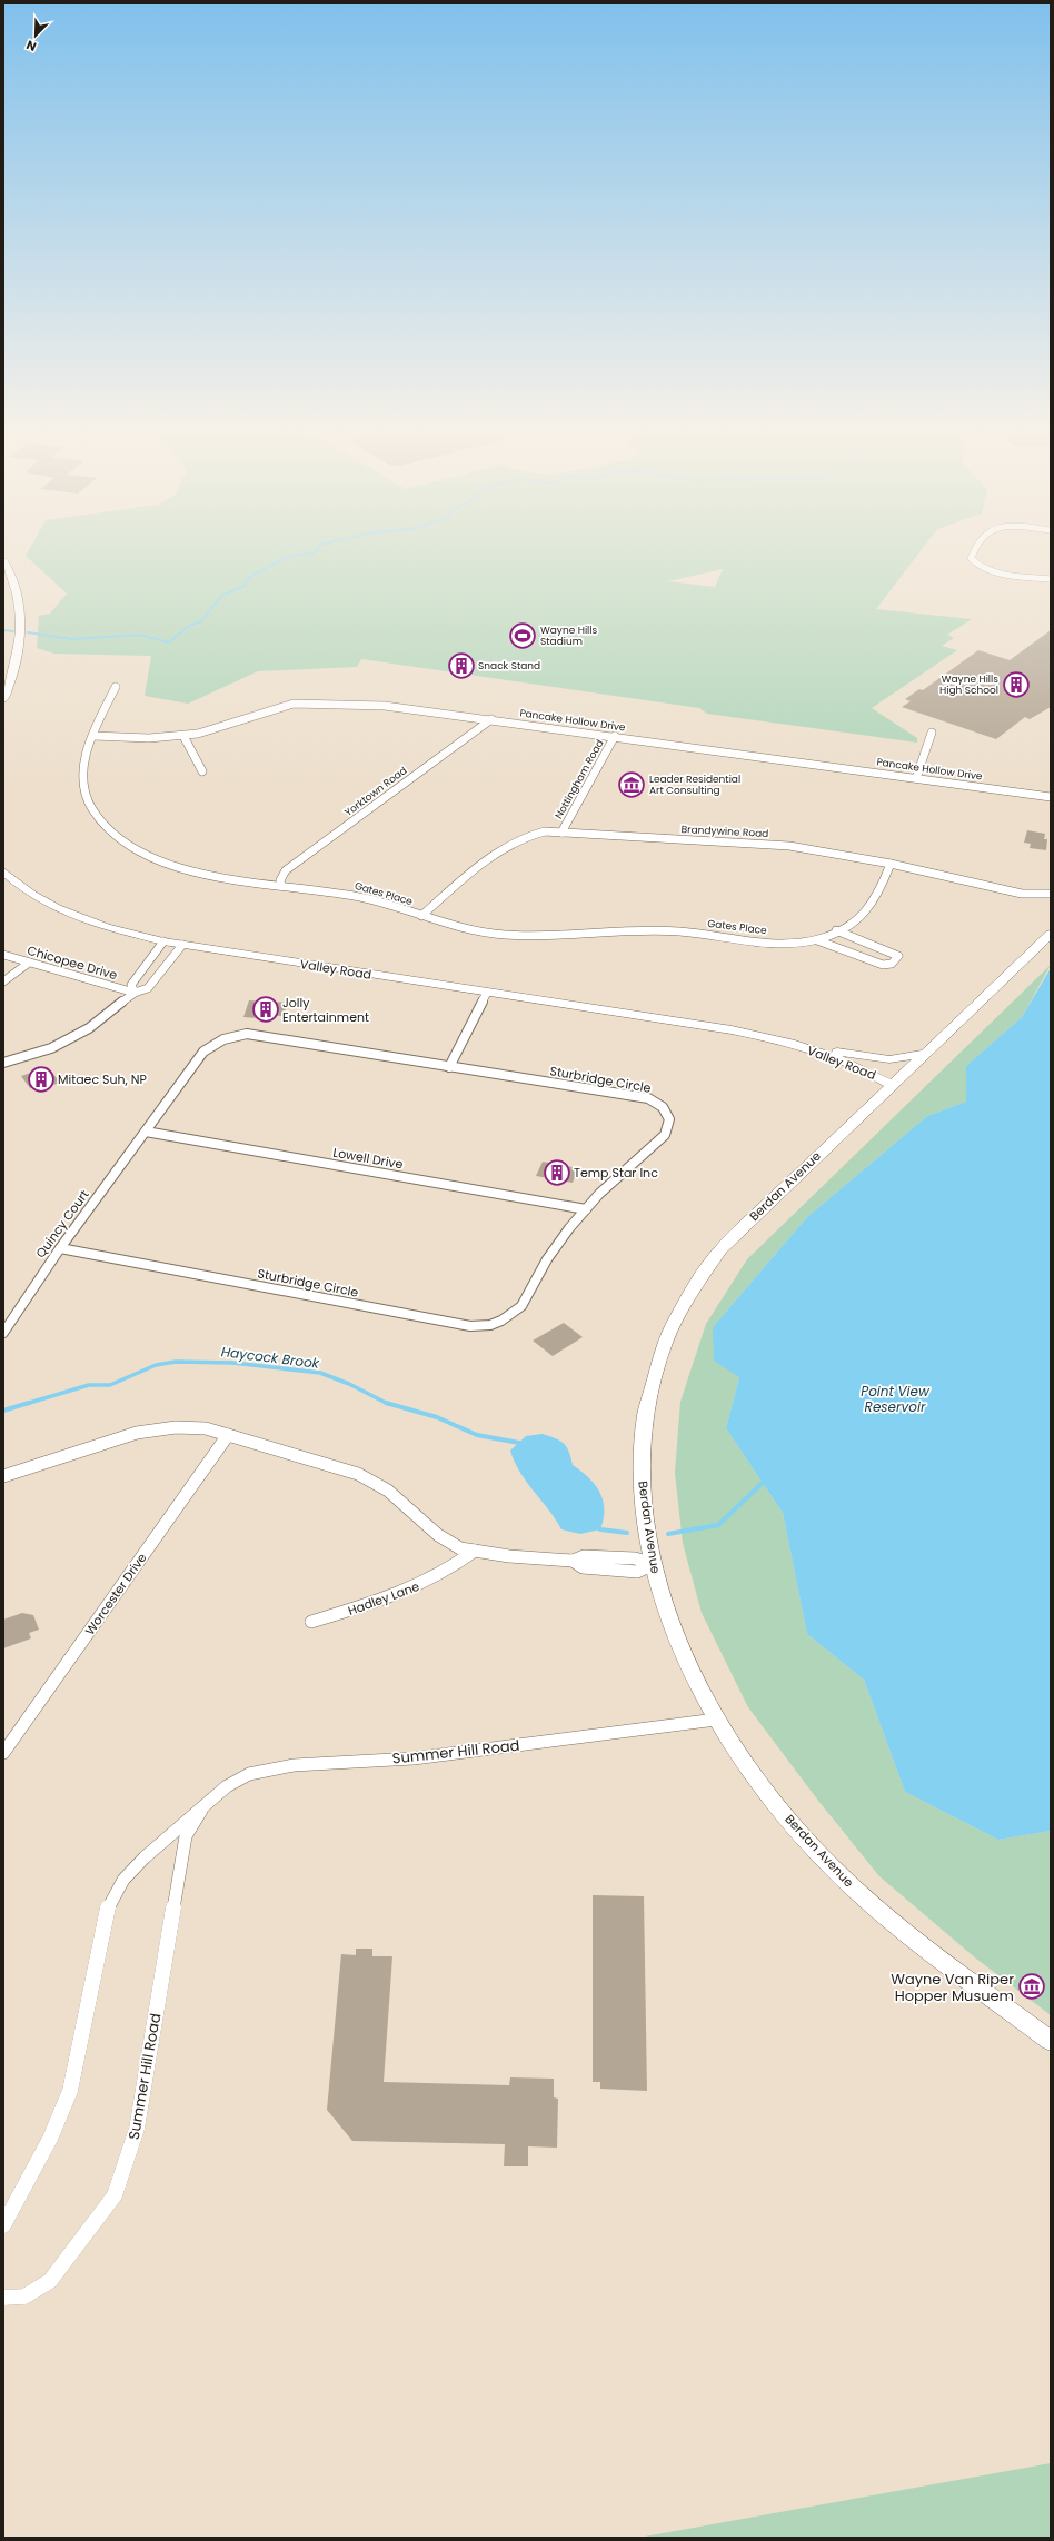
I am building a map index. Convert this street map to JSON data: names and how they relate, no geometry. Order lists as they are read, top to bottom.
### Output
{
  "streets": {
    "main road": ["Valley Road", "Berdan Avenue"],
    "street": [
      "Pancake Hollow Drive",
      "Nottingham Road",
      "Yorktown Road",
      "Brandywine Road",
      "Gates Place",
      "Chicopee Drive",
      "Sturbridge Circle",
      "Lowell Drive",
      "Quincy Court",
      "Worcester Drive",
      "Hadley Lane",
      "Summer Hill Road"
    ]
  },
  "crossings": [
    ["Pancake Hollow Drive", "Nottingham Road"],
    ["Pancake Hollow Drive", "Yorktown Road"],
    ["Pancake Hollow Drive", "Gates Place"],
    ["Nottingham Road", "Brandywine Road"],
    ["Yorktown Road", "Gates Place"],
    ["Brandywine Road", "Gates Place"],
    ["Valley Road", "Berdan Avenue"],
    ["Sturbridge Circle", "Lowell Drive"],
    ["Sturbridge Circle", "Quincy Court"],
    ["Lowell Drive", "Quincy Court"],
    ["Berdan Avenue", "Summer Hill Road"]
  ],
  "water": ["Haycock Brook", "Point View Reservoir"],
  "places": {
    "sports": ["Wayne Hills Stadium"],
    "building": [
      "Snack Stand",
      "Wayne Hills High School",
      "Jolly Entertainment",
      "Mitaec Suh, NP",
      "Temp Star Inc"
    ],
    "museum": ["Leader Residential Art Consulting", "Wayne Van Riper Hopper Musuem"]
  },
  "north": "bottom left"
}
